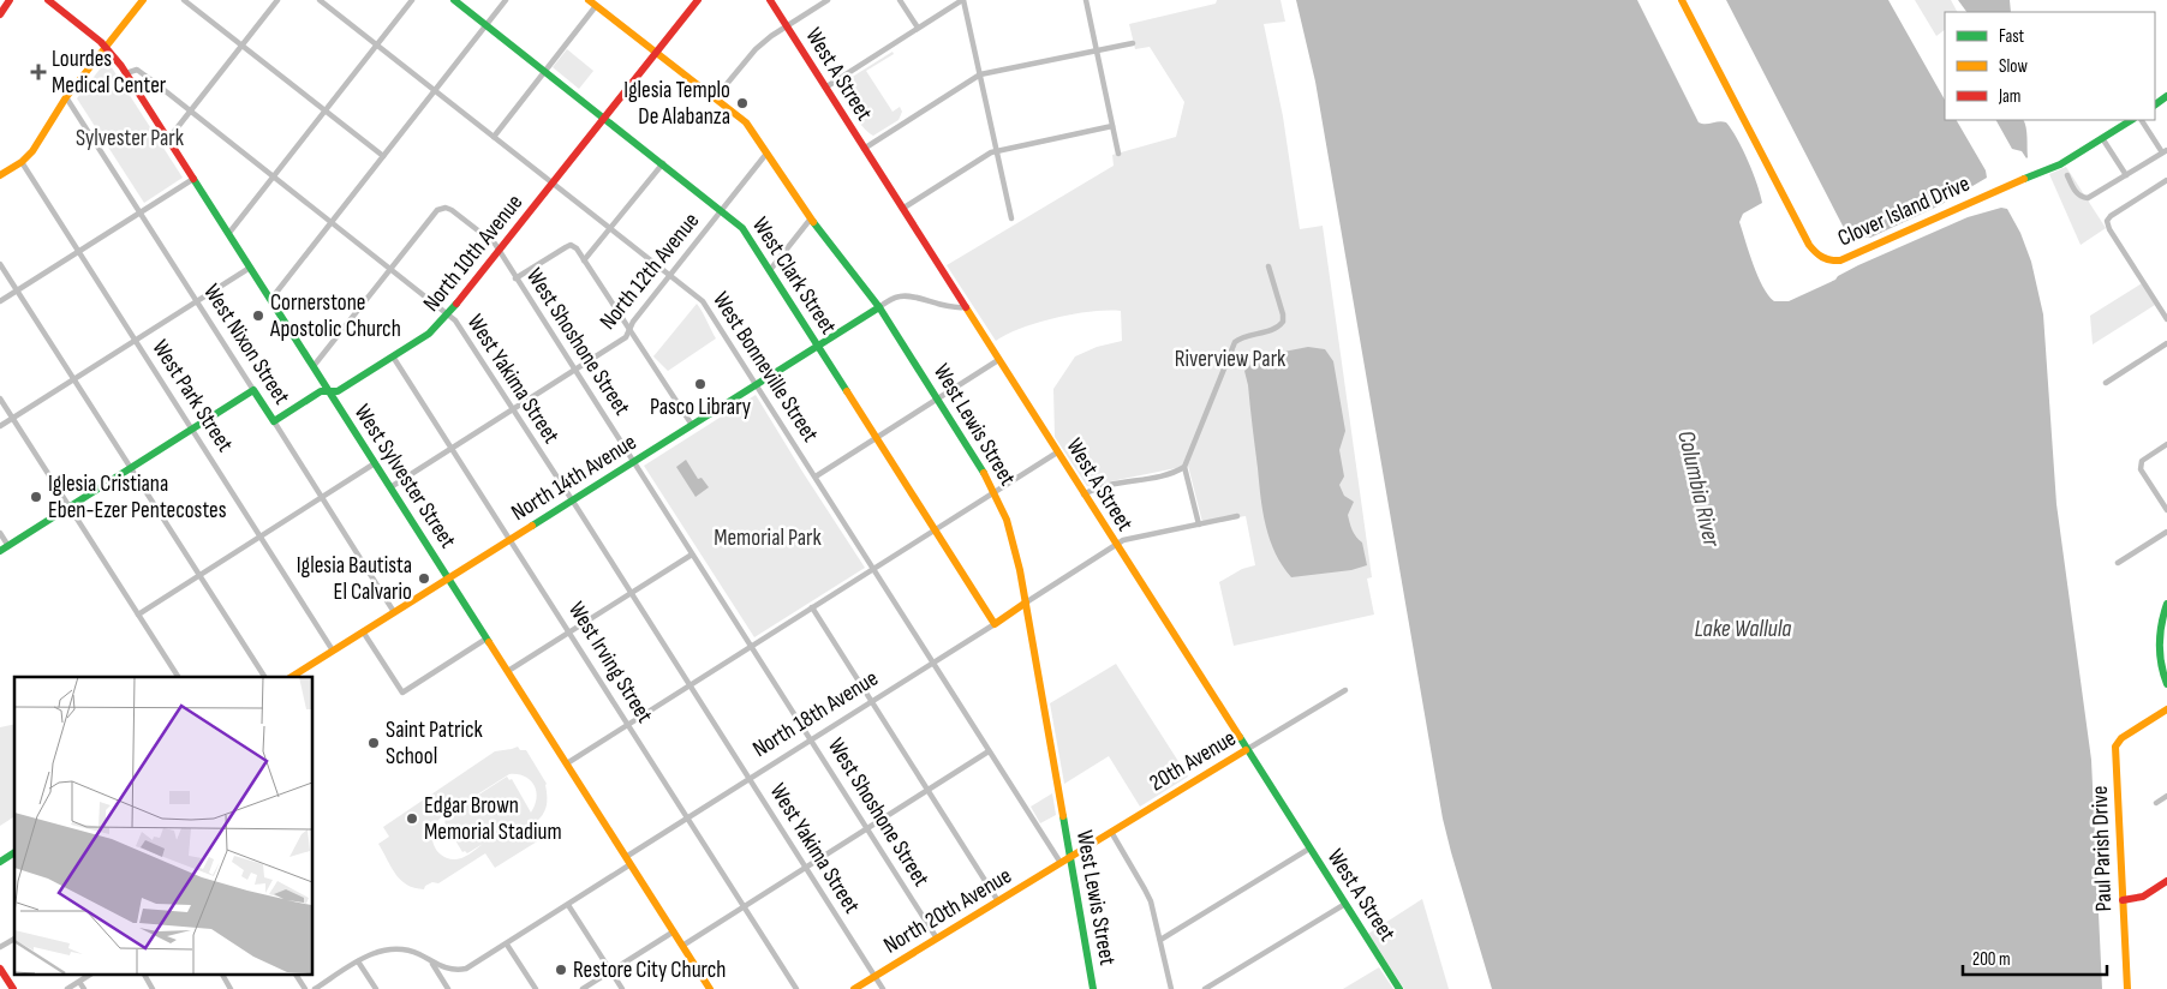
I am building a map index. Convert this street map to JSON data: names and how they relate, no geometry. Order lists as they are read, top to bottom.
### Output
{
  "streets": {
    "street": [
      "West A Street",
      "Clover Island Drive",
      "North 10th Avenue",
      "North 12th Avenue",
      "West Clark Street",
      "West Shoshone Street",
      "West Nixon Street",
      "West Bonneville Street",
      "West Yakima Street",
      "West Park Street",
      "West Lewis Street",
      "West Sylvester Street",
      "North 14th Avenue",
      "West Irving Street",
      "North 18th Avenue",
      "20th Avenue",
      "Paul Parish Drive",
      "North 20th Avenue"
    ]
  },
  "crossings": [
    ["West A Street", "20th Avenue"],
    ["North 10th Avenue", "West Clark Street"],
    ["North 10th Avenue", "West Shoshone Street"],
    ["North 10th Avenue", "West Nixon Street"],
    ["North 10th Avenue", "West Bonneville Street"],
    ["North 10th Avenue", "West Yakima Street"],
    ["North 10th Avenue", "West Lewis Street"],
    ["North 10th Avenue", "West Sylvester Street"],
    ["North 10th Avenue", "West Irving Street"],
    ["North 12th Avenue", "West Clark Street"],
    ["North 12th Avenue", "West Shoshone Street"],
    ["North 12th Avenue", "West Bonneville Street"],
    ["North 12th Avenue", "West Yakima Street"],
    ["North 12th Avenue", "West Lewis Street"],
    ["North 12th Avenue", "West Sylvester Street"],
    ["North 12th Avenue", "West Irving Street"],
    ["West Clark Street", "North 14th Avenue"],
    ["West Clark Street", "North 18th Avenue"],
    ["West Shoshone Street", "West Yakima Street"],
    ["West Shoshone Street", "North 14th Avenue"],
    ["West Shoshone Street", "North 18th Avenue"],
    ["West Shoshone Street", "North 20th Avenue"],
    ["West Nixon Street", "North 14th Avenue"],
    ["West Bonneville Street", "North 14th Avenue"],
    ["West Bonneville Street", "North 18th Avenue"],
    ["West Bonneville Street", "20th Avenue"],
    ["West Bonneville Street", "North 20th Avenue"],
    ["West Yakima Street", "West Sylvester Street"],
    ["West Yakima Street", "North 14th Avenue"],
    ["West Yakima Street", "North 18th Avenue"],
    ["West Yakima Street", "North 20th Avenue"],
    ["West Park Street", "North 14th Avenue"],
    ["West Lewis Street", "North 14th Avenue"],
    ["West Lewis Street", "North 18th Avenue"],
    ["West Lewis Street", "20th Avenue"],
    ["West Sylvester Street", "North 14th Avenue"],
    ["West Sylvester Street", "North 18th Avenue"],
    ["North 14th Avenue", "West Irving Street"],
    ["West Irving Street", "North 18th Avenue"],
    ["20th Avenue", "North 20th Avenue"]
  ],
  "water": ["Columbia River", "Lake Wallula"],
  "parks": ["Sylvester Park", "Riverview Park", "Memorial Park"],
  "places": {
    "health": ["Lourdes Medical Center"],
    "other": [
      "Iglesia Templo De Alabanza",
      "Cornerstone Apostolic Church",
      "Pasco Library",
      "Iglesia Cristiana Eben-Ezer Pentecostes",
      "Iglesia Bautista El Calvario",
      "Saint Patrick School",
      "Edgar Brown Memorial Stadium",
      "Restore City Church"
    ]
  },
  "legend": ["Fast", "Slow", "Jam"],
  "scale_bar": "200 m"
}
